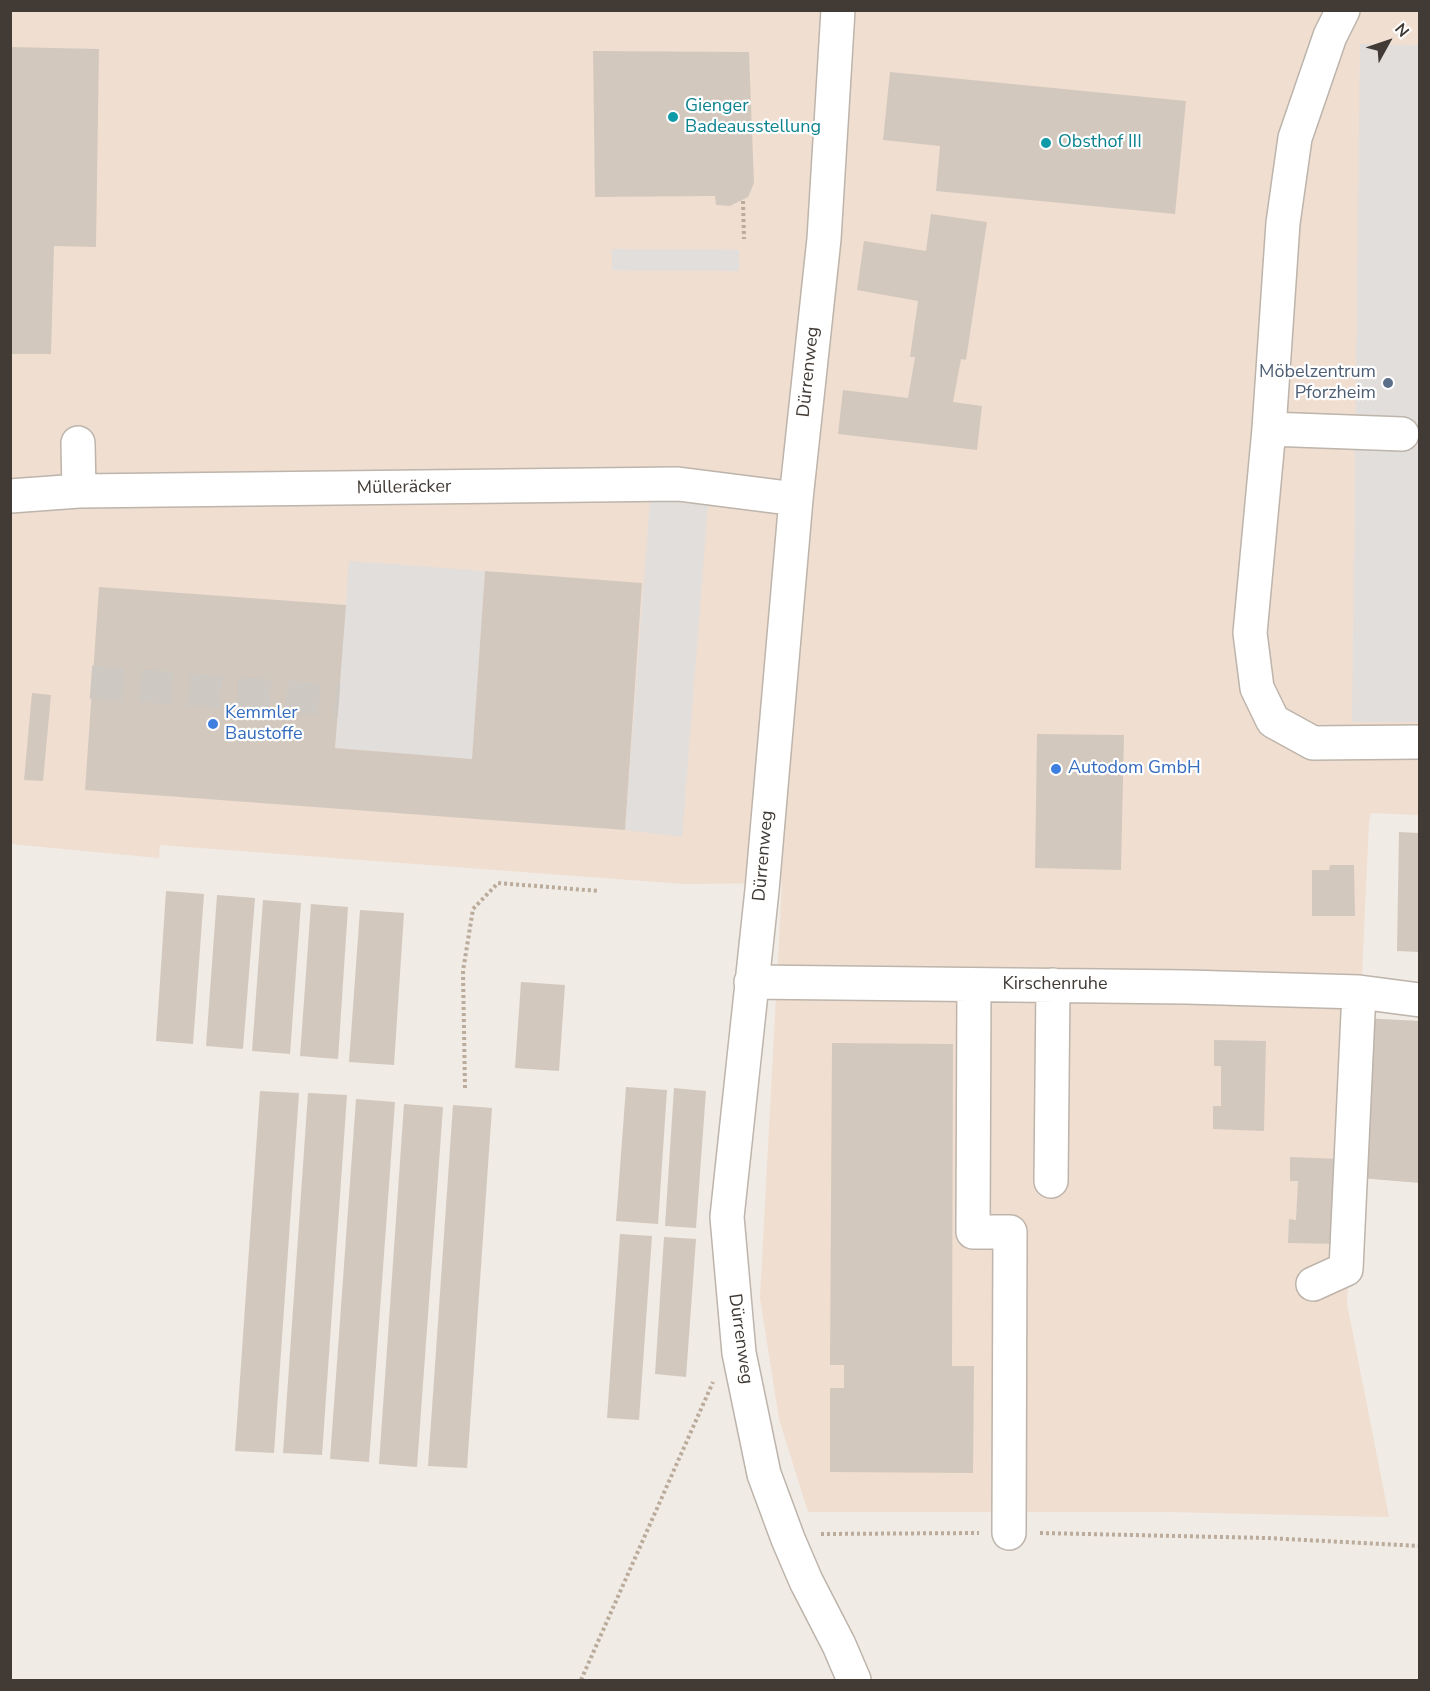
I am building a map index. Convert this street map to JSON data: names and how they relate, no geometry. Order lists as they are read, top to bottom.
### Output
{
  "streets": {
    "street": ["Dürrenweg", "Mülleräcker", "Kirschenruhe"]
  },
  "crossings": [
    ["Dürrenweg", "Mülleräcker"],
    ["Dürrenweg", "Kirschenruhe"]
  ],
  "places": [
    "Gienger Badeausstellung",
    "Obsthof III",
    "Möbelzentrum Pforzheim",
    "Kemmler Baustoffe",
    "Autodom GmbH"
  ],
  "north": "top right"
}
